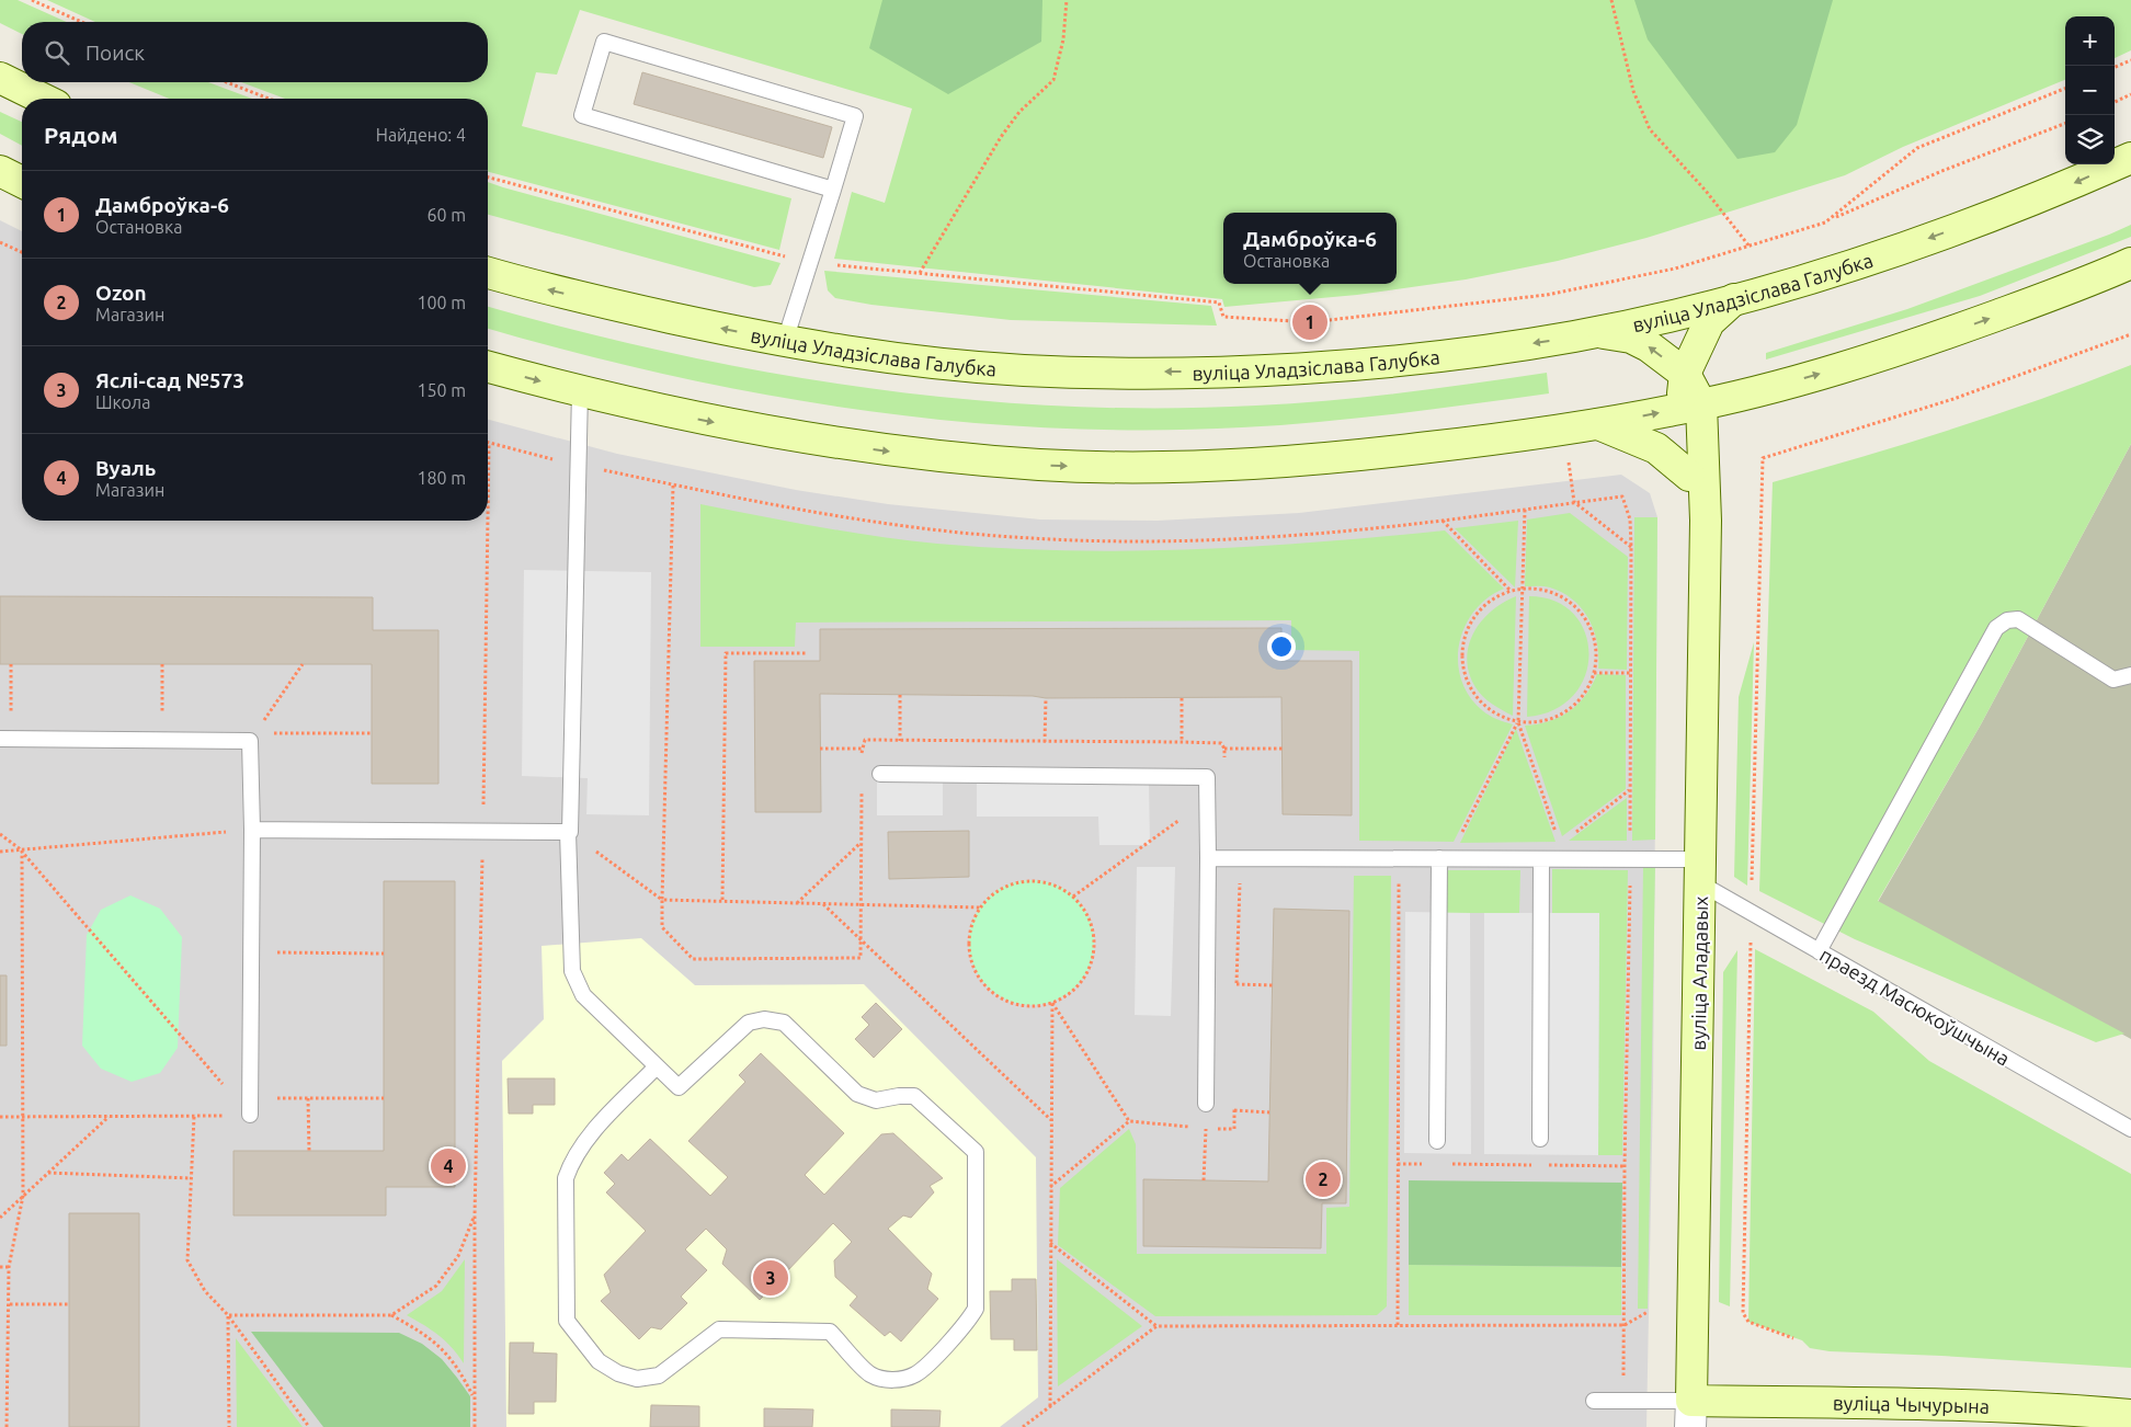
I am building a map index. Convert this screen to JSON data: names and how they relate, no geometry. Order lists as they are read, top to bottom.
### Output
{
  "streets": {
    "main road": ["вуліца Уладзіслава Галубка", "вуліца Аладавых", "вуліца Чычурына"],
    "lane": ["праезд Масюкоўшчына"]
  },
  "crossings": [
    ["вуліца Уладзіслава Галубка", "вуліца Аладавых"],
    ["вуліца Аладавых", "праезд Масюкоўшчына"],
    ["вуліца Аладавых", "вуліца Чычурына"]
  ],
  "page": {
    "map_buttons": ["+", "−"],
    "search": "Поиск",
    "heading": ["Рядом", "Найдено: 4"],
    "list": [
      {
        "mark": "1",
        "name": "Дамброўка-6",
        "note": "Остановка",
        "value": "60 m"
      },
      {
        "mark": "2",
        "name": "Ozon",
        "note": "Магазин",
        "value": "100 m"
      },
      {
        "mark": "3",
        "name": "Яслі-сад №573",
        "note": "Школа",
        "value": "150 m"
      },
      {
        "mark": "4",
        "name": "Вуаль",
        "note": "Магазин",
        "value": "180 m"
      }
    ],
    "popup": ["Дамброўка-6", "Остановка"],
    "pins": [
      "1",
      "4",
      "2",
      "3"
    ]
  }
}
